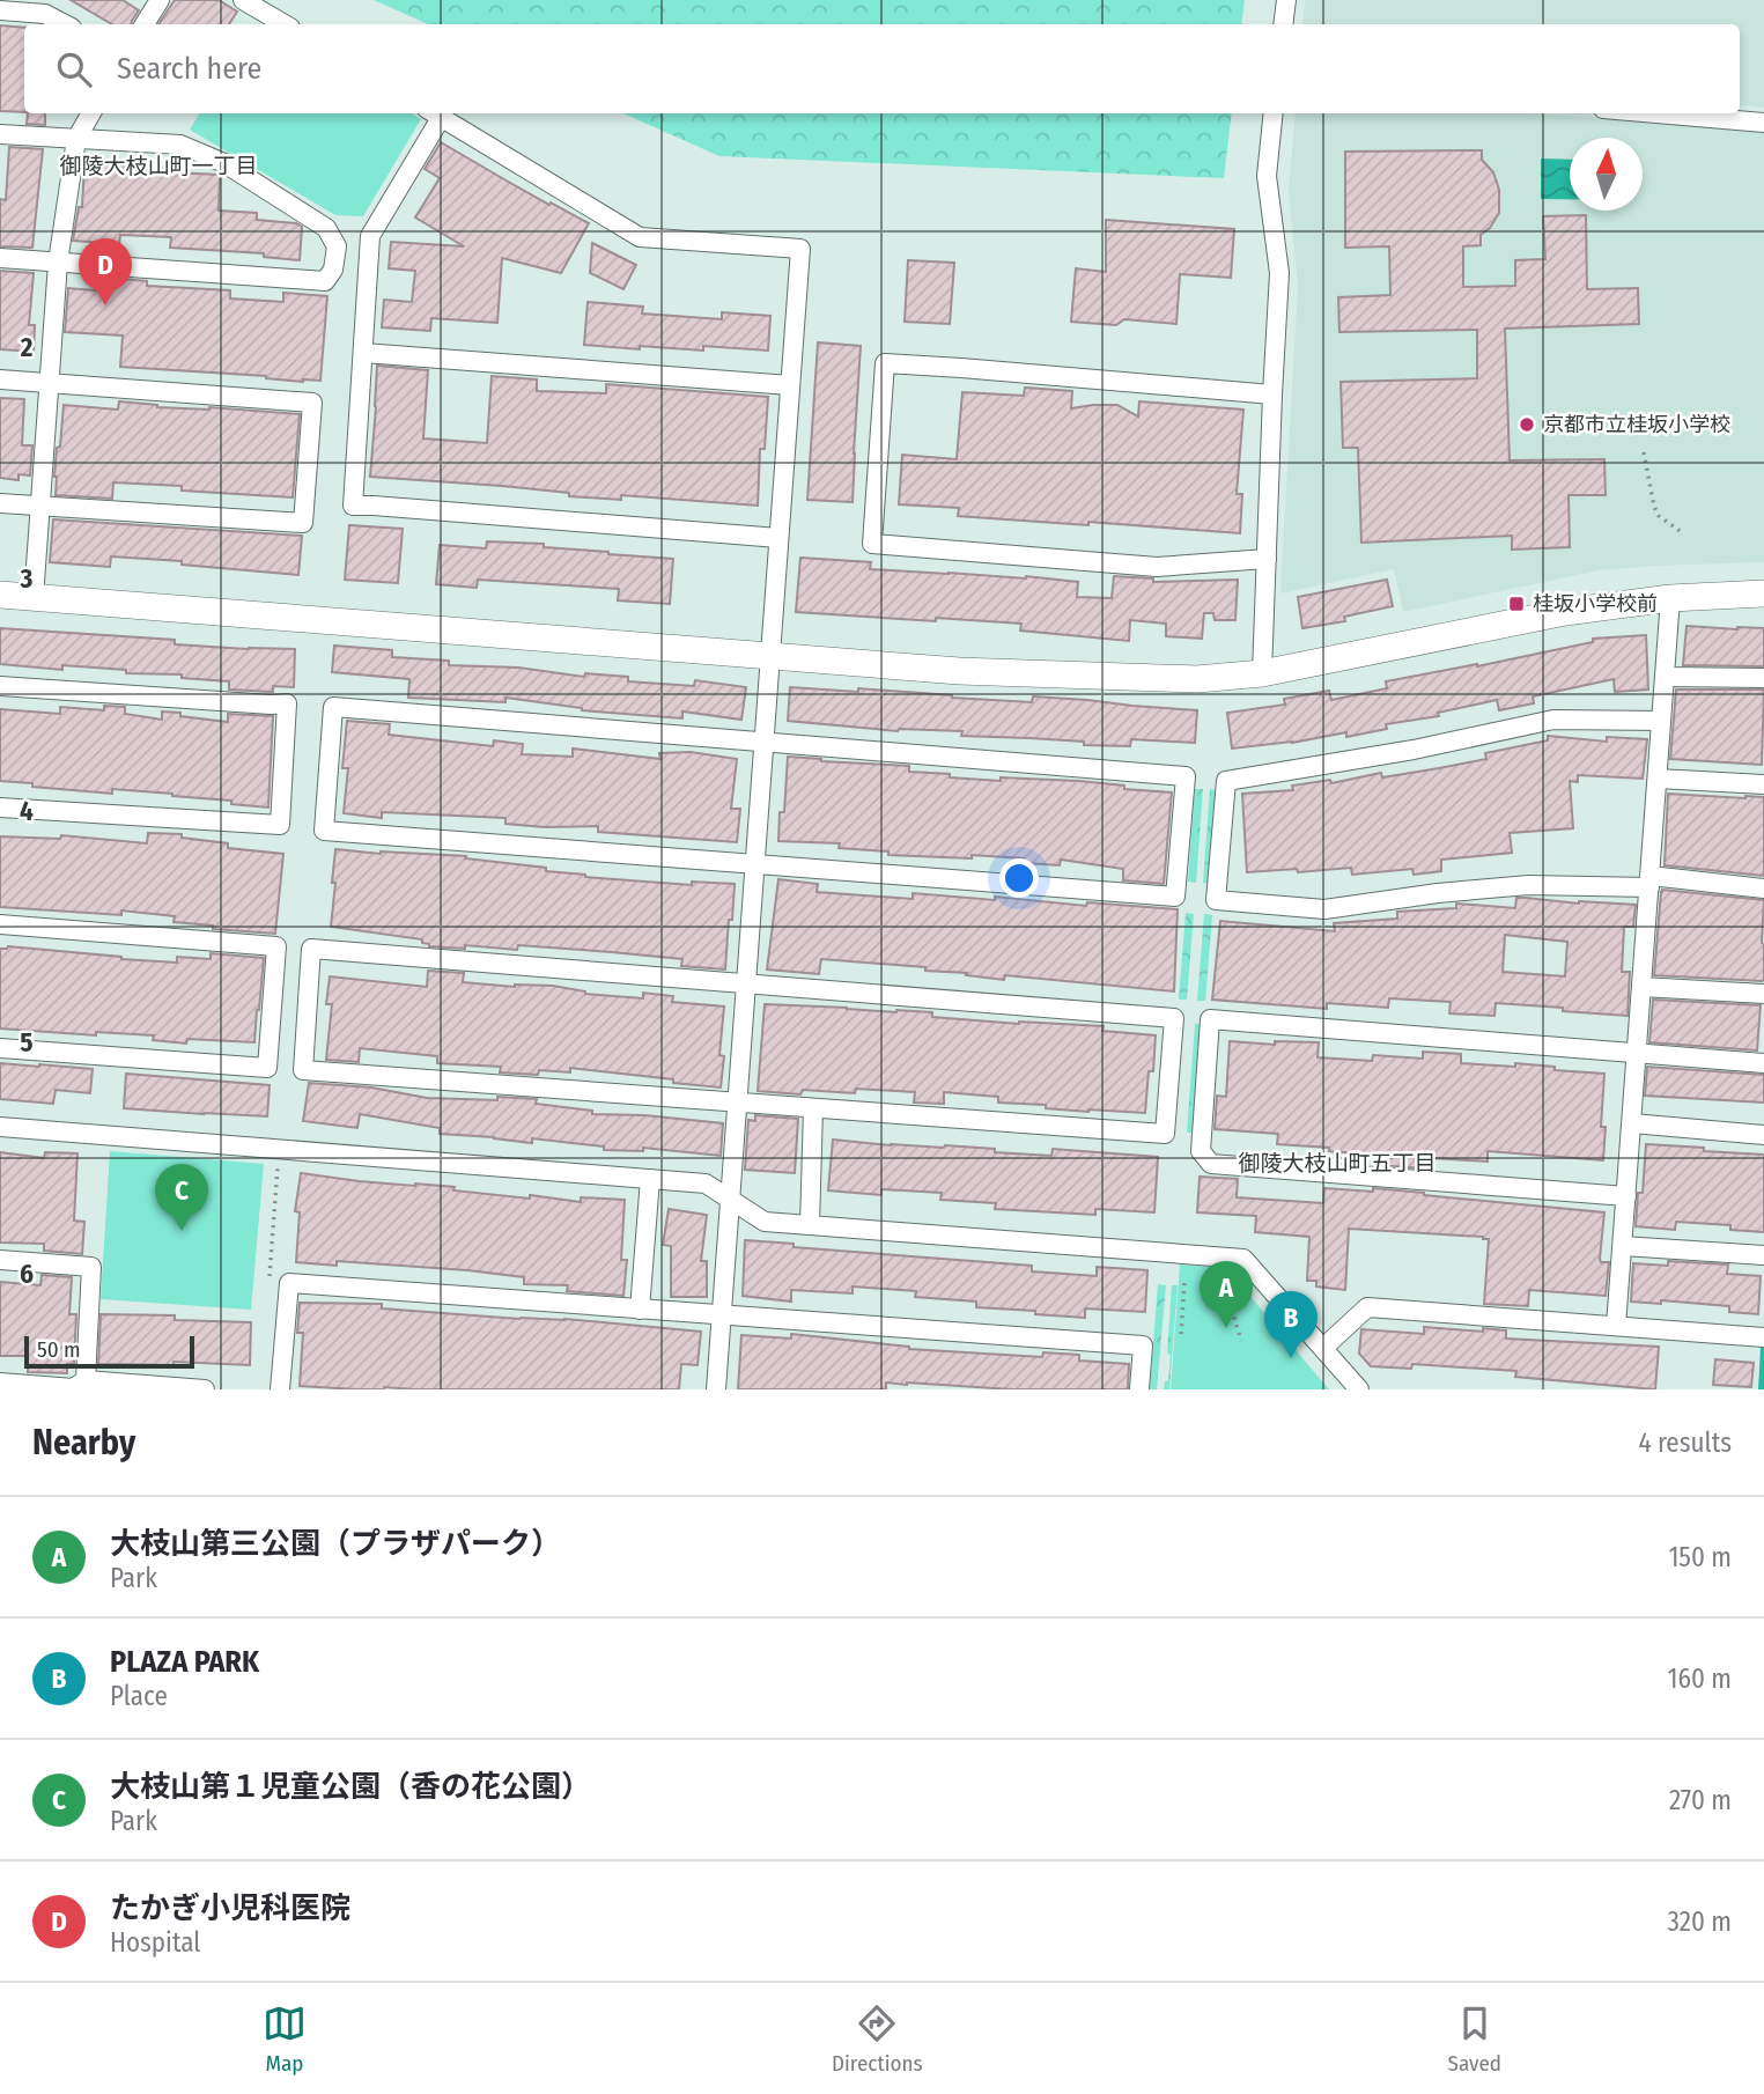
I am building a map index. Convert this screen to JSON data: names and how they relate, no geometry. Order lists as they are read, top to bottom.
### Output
{
  "districts": ["御陵大枝山町一丁目", "御陵大枝山町五丁目"],
  "places": {
    "other": ["京都市立桂坂小学校"],
    "transit": ["桂坂小学校前"]
  },
  "scale_bar": "50 m",
  "north": "top",
  "page": {
    "search": "Search here",
    "pins": [
      "D",
      "C",
      "A",
      "B"
    ],
    "scale": "50 m",
    "heading": ["Nearby", "4 results"],
    "list": [
      {
        "mark": "A",
        "name": "大枝山第三公園（プラザパーク）",
        "note": "Park",
        "value": "150 m"
      },
      {
        "mark": "B",
        "name": "PLAZA PARK",
        "note": "Place",
        "value": "160 m"
      },
      {
        "mark": "C",
        "name": "大枝山第１児童公園（香の花公園）",
        "note": "Park",
        "value": "270 m"
      },
      {
        "mark": "D",
        "name": "たかぎ小児科医院",
        "note": "Hospital",
        "value": "320 m"
      }
    ],
    "nav": ["Map", "Directions", "Saved"]
  },
  "grid": {
    "rows": [
      "2",
      "3",
      "4",
      "5",
      "6"
    ]
  }
}
